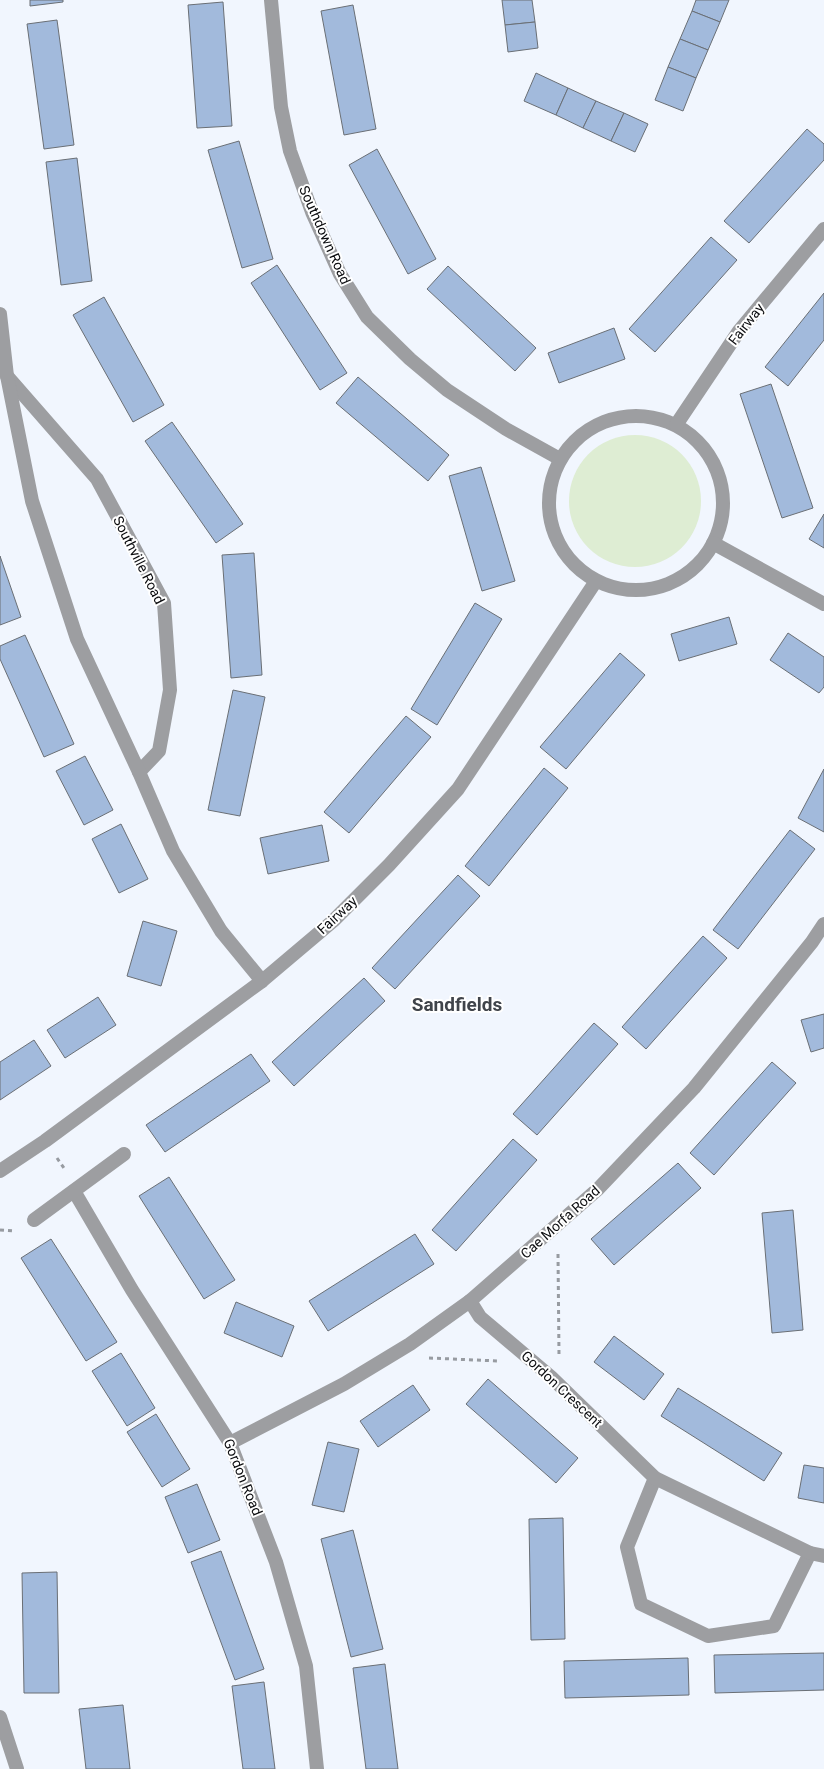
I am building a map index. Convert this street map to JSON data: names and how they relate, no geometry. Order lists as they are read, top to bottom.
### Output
{
  "streets": {
    "street": [
      "Southdown Road",
      "Fairway",
      "Southville Road",
      "Cae Morfa Road",
      "Gordon Crescent",
      "Gordon Road"
    ]
  },
  "crossings": [
    ["Southdown Road", "Fairway"],
    ["Cae Morfa Road", "Gordon Crescent"],
    ["Cae Morfa Road", "Gordon Road"]
  ],
  "districts": ["Sandfields"]
}
